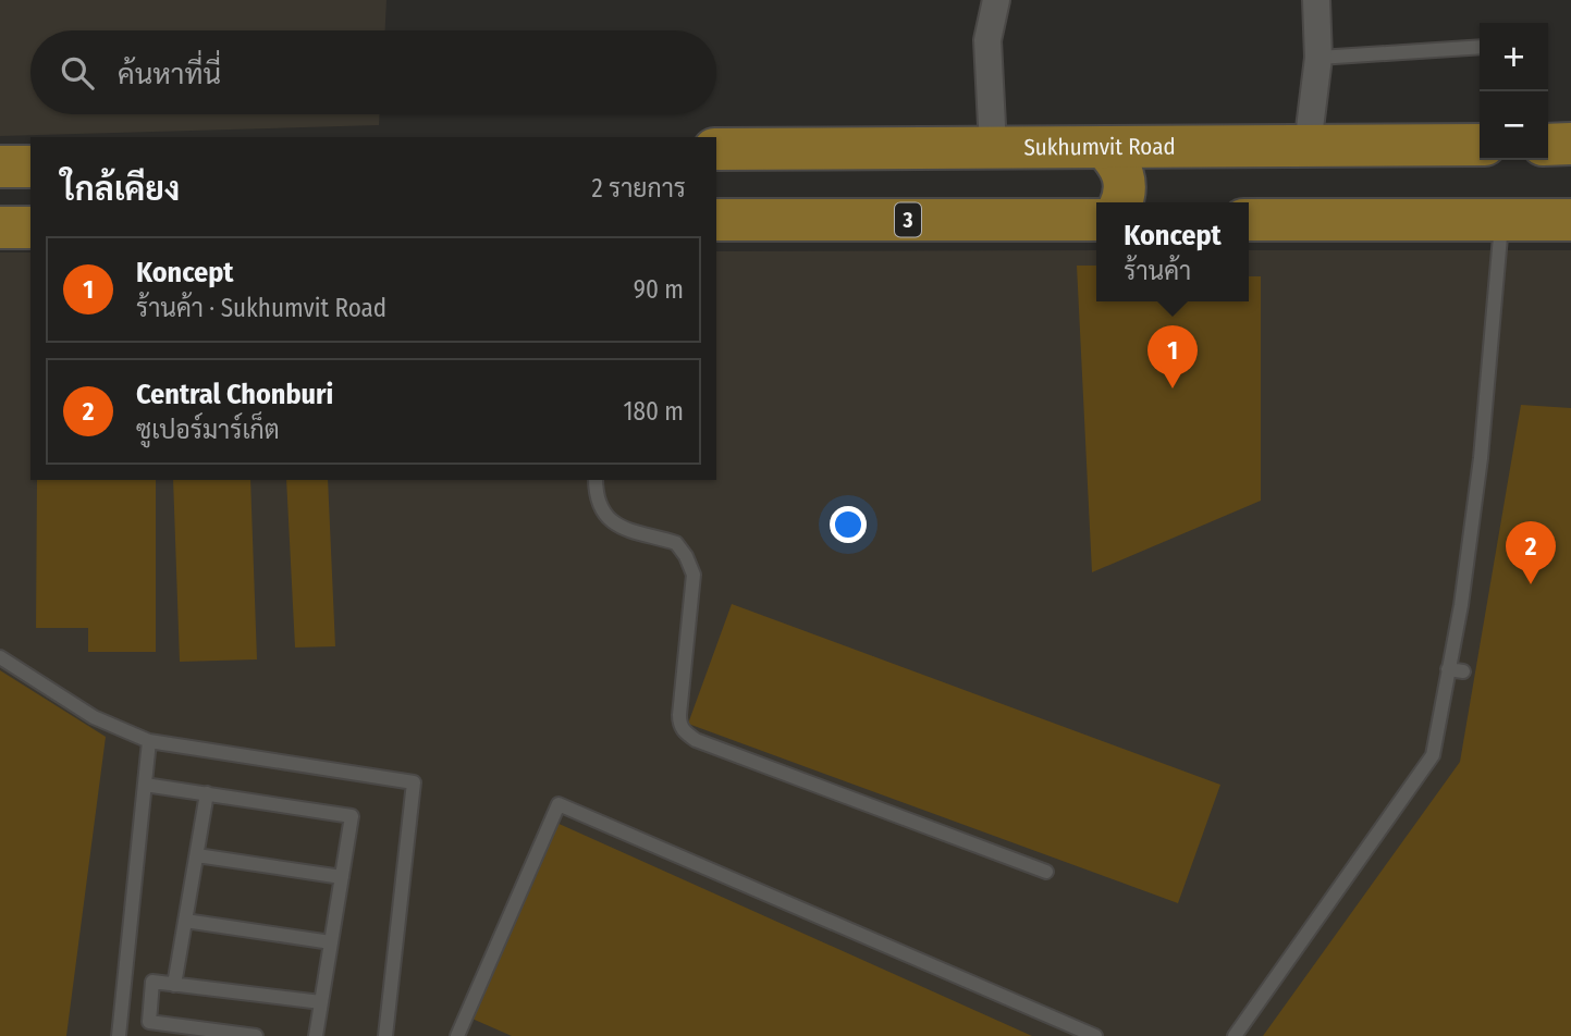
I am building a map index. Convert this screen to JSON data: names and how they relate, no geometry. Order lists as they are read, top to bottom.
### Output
{
  "streets": {
    "main road": ["Sukhumvit Road", "3"]
  },
  "page": {
    "map_buttons": ["+", "−"],
    "search": "ค้นหาที่นี่",
    "heading": ["ใกล้เคียง", "2 รายการ"],
    "popup": ["Koncept", "ร้านค้า"],
    "list": [
      {
        "mark": "1",
        "name": "Koncept",
        "note": "ร้านค้า · Sukhumvit Road",
        "value": "90 m"
      },
      {
        "mark": "2",
        "name": "Central Chonburi",
        "note": "ซูเปอร์มาร์เก็ต",
        "value": "180 m"
      }
    ],
    "pins": ["1", "2"]
  }
}
